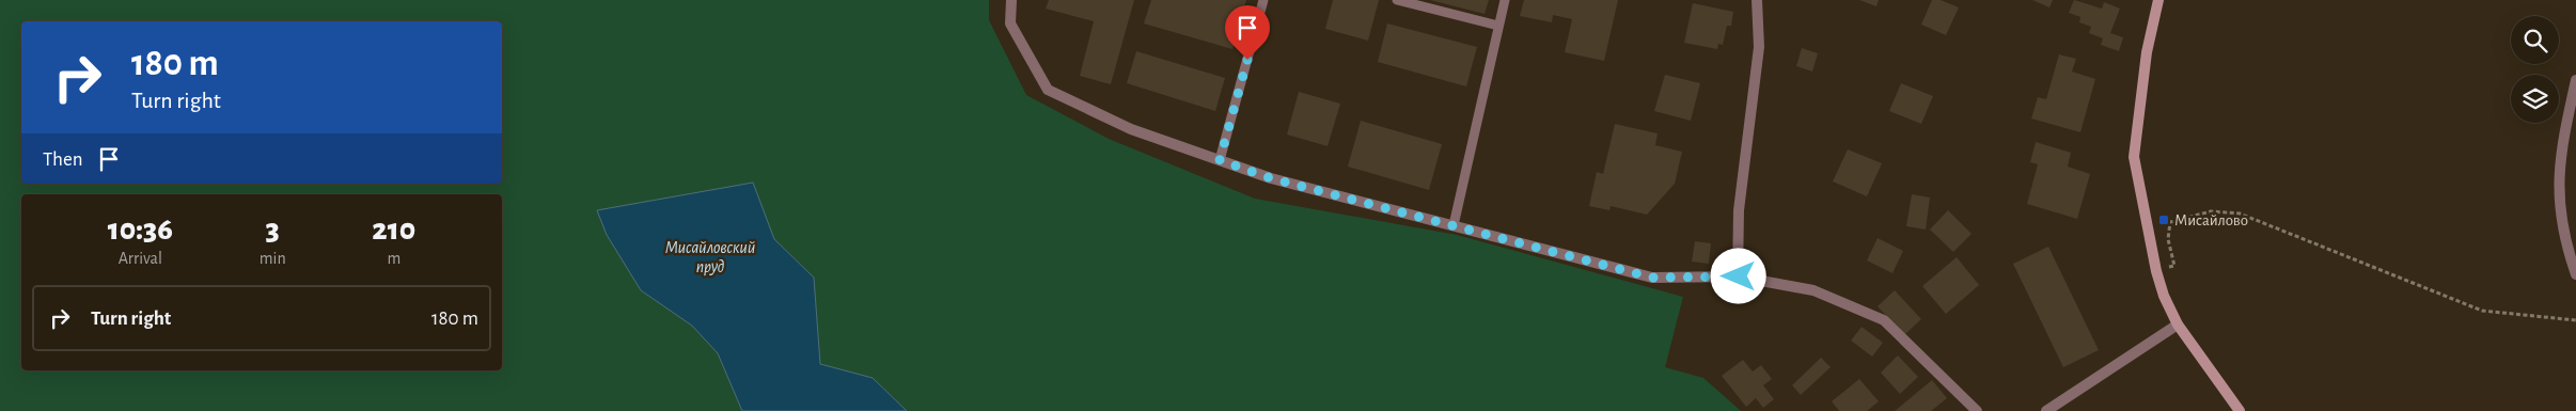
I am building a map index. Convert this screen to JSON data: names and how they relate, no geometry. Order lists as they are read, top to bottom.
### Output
{
  "water": ["Мисайловский пруд"],
  "places": {
    "transit": ["Мисайлово"]
  },
  "page": {
    "turn": ["180 m", "Turn right"],
    "then": "Then",
    "eta": [
      "10:36",
      "Arrival",
      "3",
      "min",
      "210",
      "m"
    ],
    "list": [
      {
        "name": "Turn right",
        "value": "180 m"
      }
    ]
  }
}
